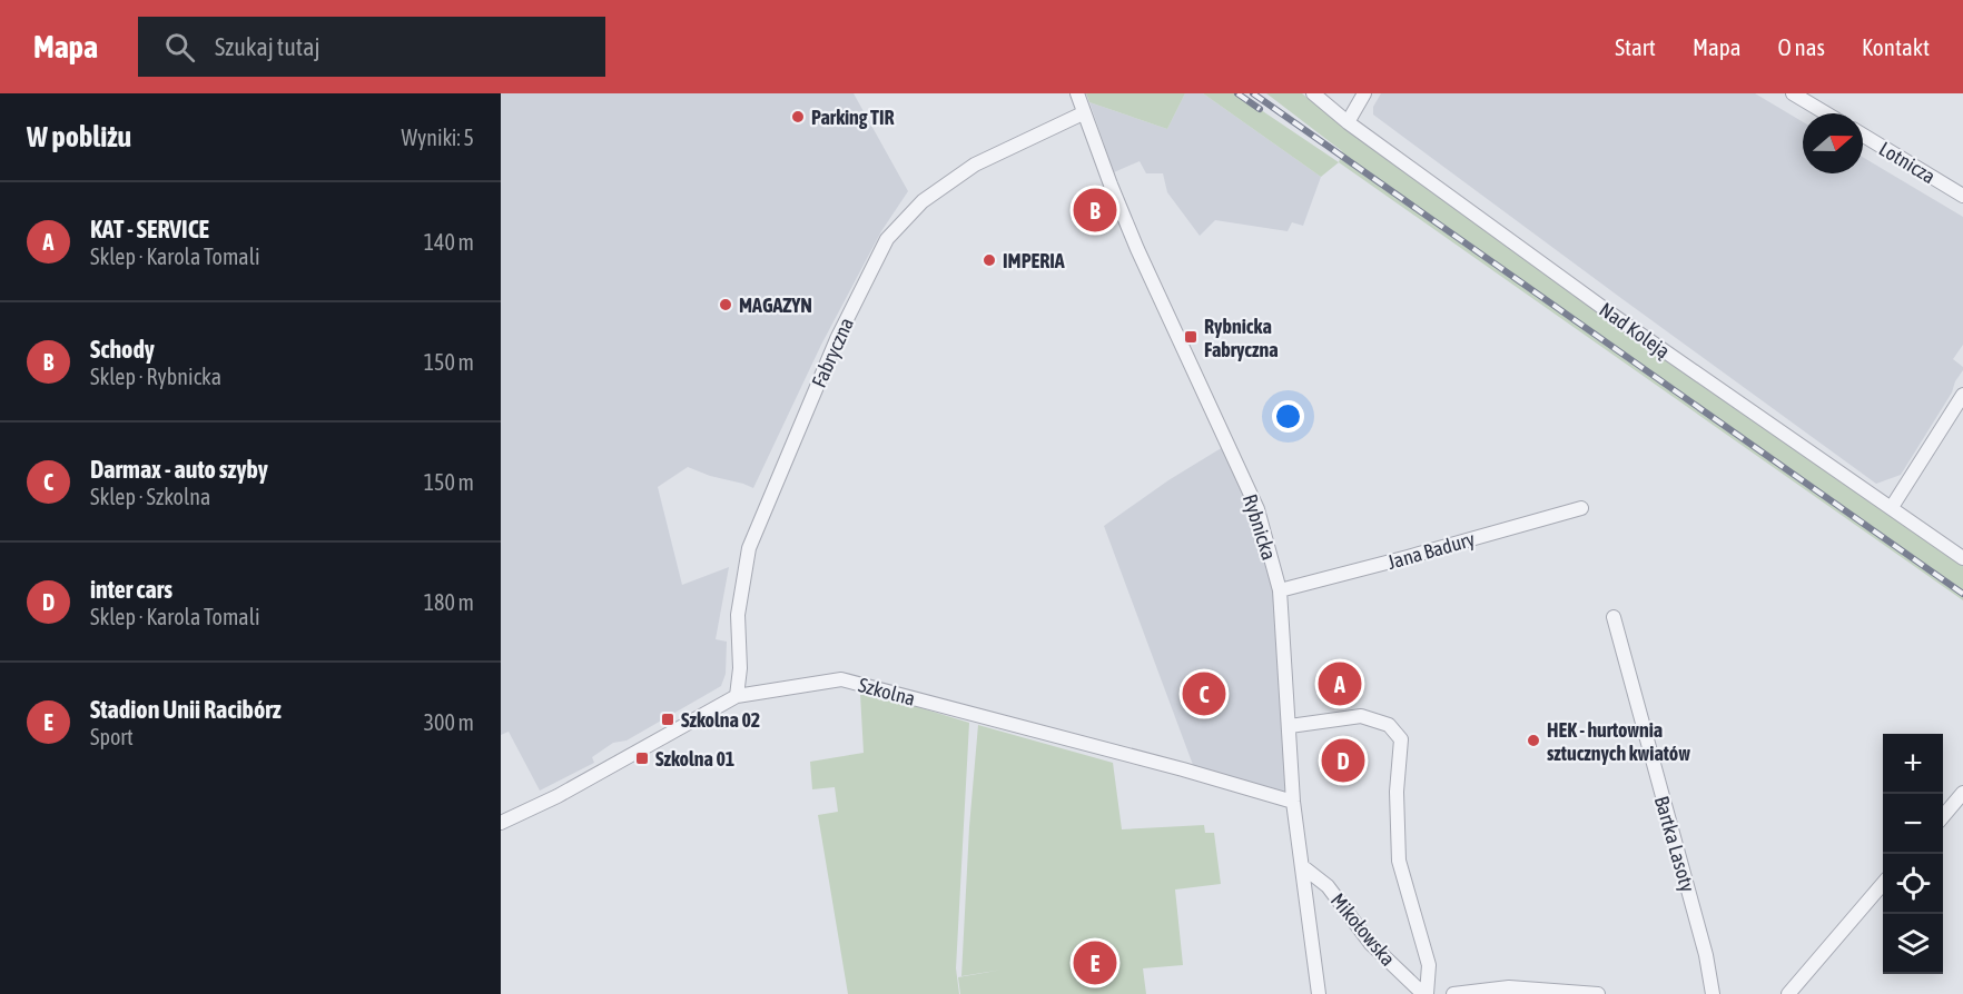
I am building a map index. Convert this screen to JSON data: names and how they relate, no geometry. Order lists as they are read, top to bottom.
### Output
{
  "streets": {
    "street": [
      "Lotnicza",
      "Nad Koleją",
      "Fabryczna",
      "Rybnicka",
      "Jana Badury",
      "Szkolna",
      "Bartka Lasoty",
      "Mikołowska"
    ]
  },
  "crossings": [
    ["Fabryczna", "Rybnicka"],
    ["Fabryczna", "Szkolna"],
    ["Rybnicka", "Jana Badury"],
    ["Rybnicka", "Szkolna"],
    ["Rybnicka", "Mikołowska"]
  ],
  "places": {
    "other": [
      "Parking TIR",
      "IMPERIA",
      "MAGAZYN",
      "HEK - hurtownia sztucznych kwiatów"
    ],
    "transit": ["Rybnicka Fabryczna", "Szkolna 02", "Szkolna 01"]
  },
  "north": "right",
  "page": {
    "header": "Mapa",
    "search": "Szukaj tutaj",
    "nav": [
      "Start",
      "Mapa",
      "O nas",
      "Kontakt"
    ],
    "heading": ["W pobliżu", "Wyniki: 5"],
    "list": [
      {
        "mark": "A",
        "name": "KAT - SERVICE",
        "note": "Sklep · Karola Tomali",
        "value": "140 m"
      },
      {
        "mark": "B",
        "name": "Schody",
        "note": "Sklep · Rybnicka",
        "value": "150 m"
      },
      {
        "mark": "C",
        "name": "Darmax - auto szyby",
        "note": "Sklep · Szkolna",
        "value": "150 m"
      },
      {
        "mark": "D",
        "name": "inter cars",
        "note": "Sklep · Karola Tomali",
        "value": "180 m"
      },
      {
        "mark": "E",
        "name": "Stadion Unii Racibórz",
        "note": "Sport",
        "value": "300 m"
      }
    ],
    "pins": [
      "B",
      "A",
      "C",
      "D",
      "E"
    ],
    "map_buttons": ["+", "−"]
  }
}
